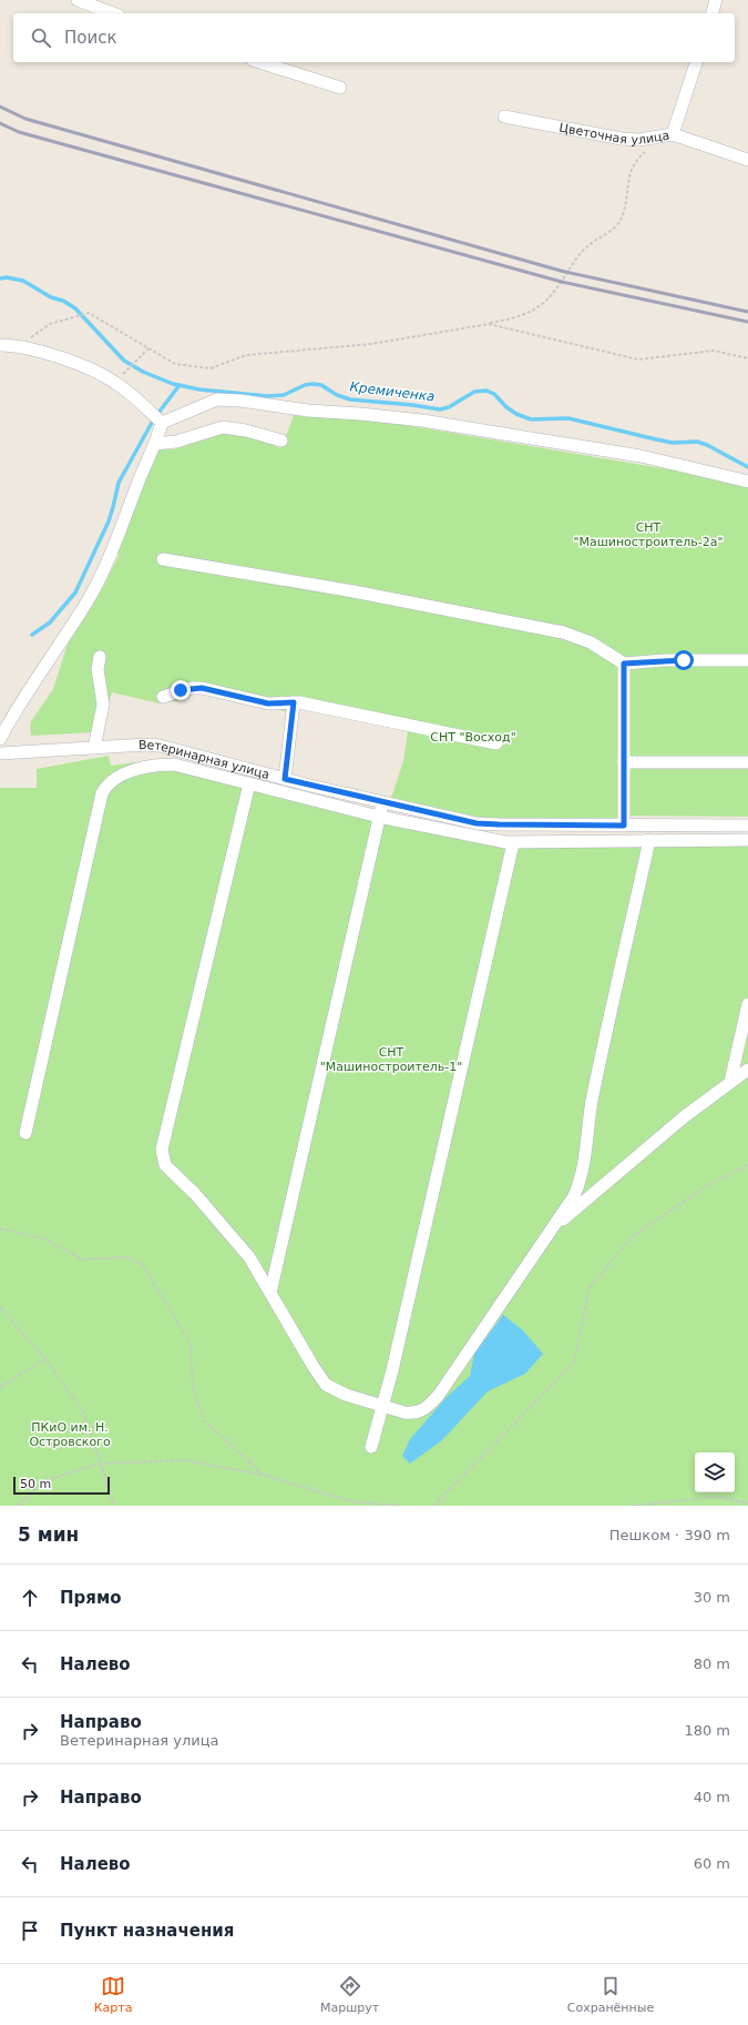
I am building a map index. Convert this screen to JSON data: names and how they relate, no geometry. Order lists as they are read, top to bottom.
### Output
{
  "streets": {
    "street": ["Цветочная улица", "Ветеринарная улица"]
  },
  "water": ["Кремиченка"],
  "parks": [
    "СНТ \"Машиностроитель-2а\"",
    "СНТ \"Восход\"",
    "СНТ \"Машиностроитель-1\"",
    "ПКиО им. Н. Островского"
  ],
  "scale_bar": "50 m",
  "page": {
    "search": "Поиск",
    "scale": "50 m",
    "heading": ["5 мин", "Пешком · 390 m"],
    "list": [
      ["Прямо", "30 m"],
      ["Налево", "80 m"],
      ["Направо", "Ветеринарная улица", "180 m"],
      ["Направо", "40 m"],
      ["Налево", "60 m"],
      "Пункт назначения"
    ],
    "nav": ["Карта", "Маршрут", "Сохранённые"]
  }
}
